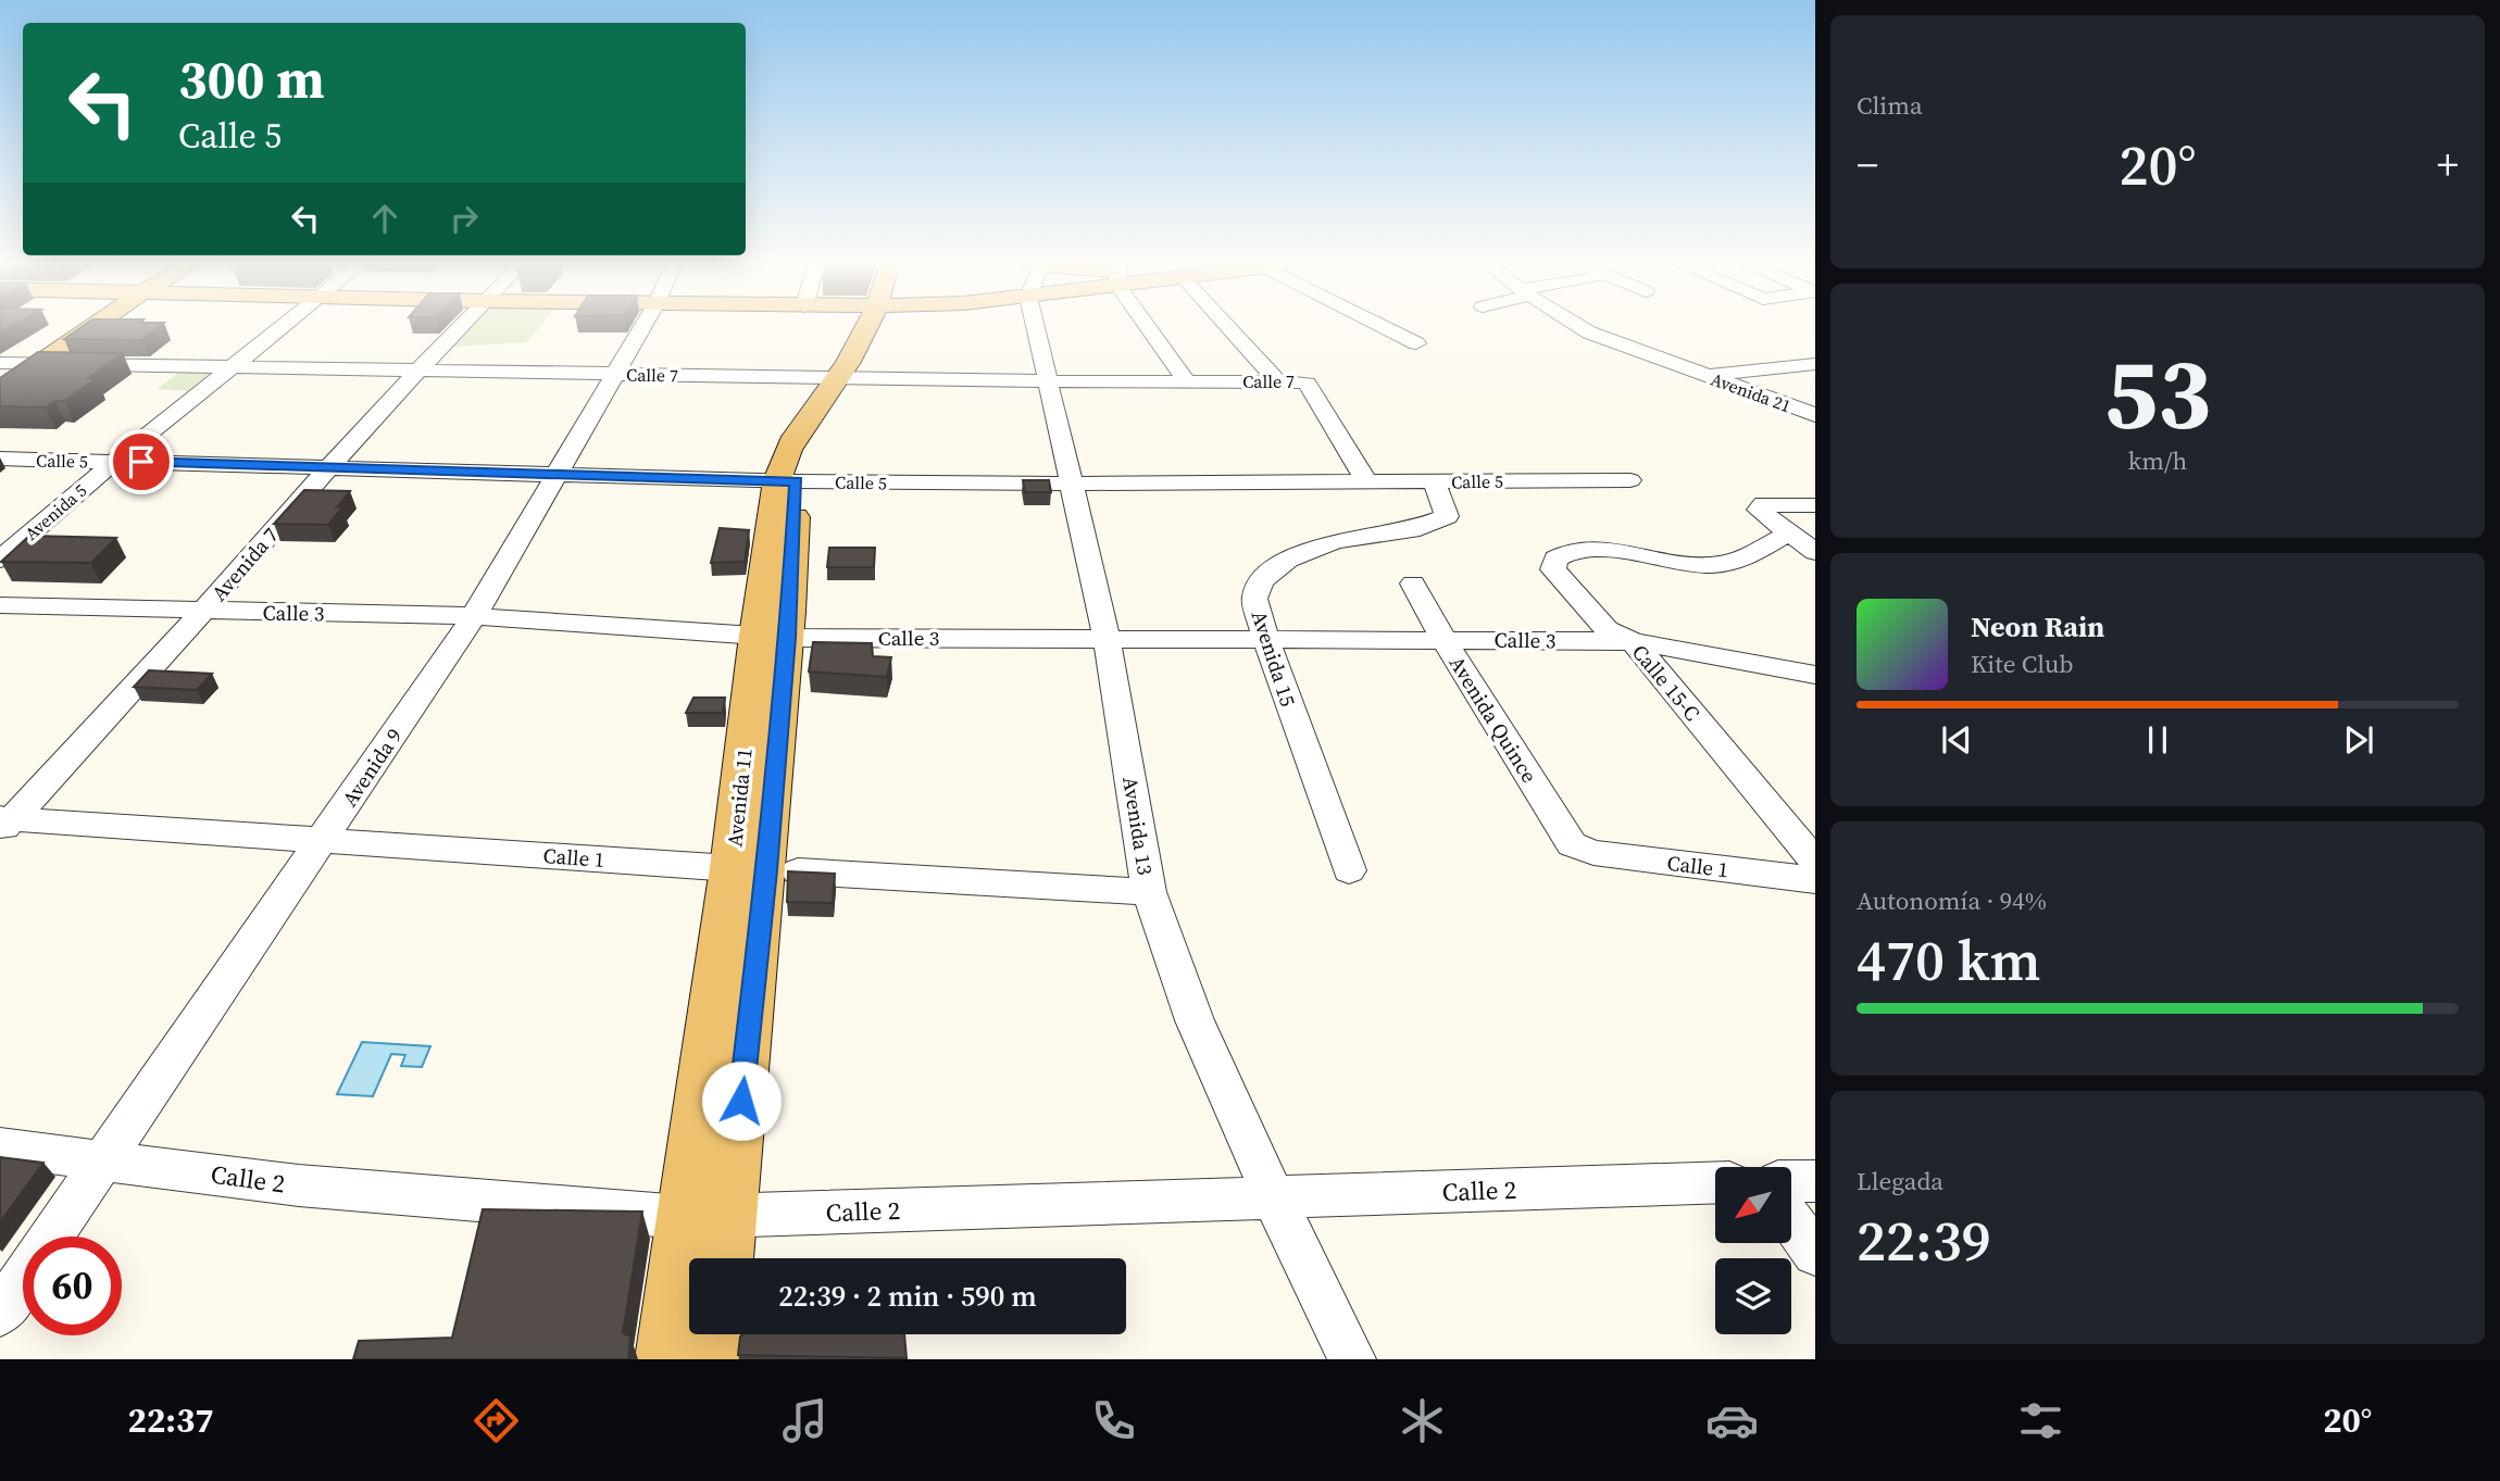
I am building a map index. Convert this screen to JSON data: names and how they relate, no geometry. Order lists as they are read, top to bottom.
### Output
{
  "streets": {
    "main road": ["Avenida 11"],
    "street": [
      "Calle 7",
      "Avenida 21",
      "Calle 5",
      "Avenida 5",
      "Avenida 7",
      "Calle 3",
      "Avenida 15",
      "Calle 15-C",
      "Avenida Quince",
      "Avenida 9",
      "Avenida 13",
      "Calle 1",
      "Calle 2"
    ]
  },
  "crossings": [
    ["Calle 7", "Avenida 5"],
    ["Calle 7", "Avenida 7"],
    ["Calle 7", "Avenida 9"],
    ["Calle 7", "Avenida 11"],
    ["Calle 7", "Avenida 13"],
    ["Calle 5", "Avenida 5"],
    ["Calle 5", "Avenida 7"],
    ["Calle 5", "Avenida 15"],
    ["Calle 5", "Avenida 9"],
    ["Calle 5", "Avenida 11"],
    ["Calle 5", "Avenida 13"],
    ["Avenida 7", "Calle 3"],
    ["Avenida 7", "Calle 1"],
    ["Calle 3", "Avenida 15"],
    ["Calle 3", "Calle 15-C"],
    ["Calle 3", "Avenida Quince"],
    ["Calle 3", "Avenida 9"],
    ["Calle 3", "Avenida 11"],
    ["Calle 3", "Avenida 13"],
    ["Avenida Quince", "Calle 1"],
    ["Avenida 9", "Calle 1"],
    ["Avenida 9", "Calle 2"],
    ["Avenida 11", "Calle 1"],
    ["Avenida 11", "Calle 2"],
    ["Avenida 13", "Calle 1"],
    ["Avenida 13", "Calle 2"]
  ],
  "north": "bottom left",
  "page": {
    "tile": [
      "Clima",
      ["53", "km/h"],
      ["Autonomía · 94%", "470 km"],
      ["Llegada", "22:39"]
    ],
    "turn": ["300 m", "Calle 5"],
    "heat": ["−", "20°", "+"],
    "song": ["Neon Rain", "Kite Club"],
    "limit": "60",
    "trip": "22:39 · 2 min · 590 m",
    "tabs": ["22:37", "20°"]
  }
}
